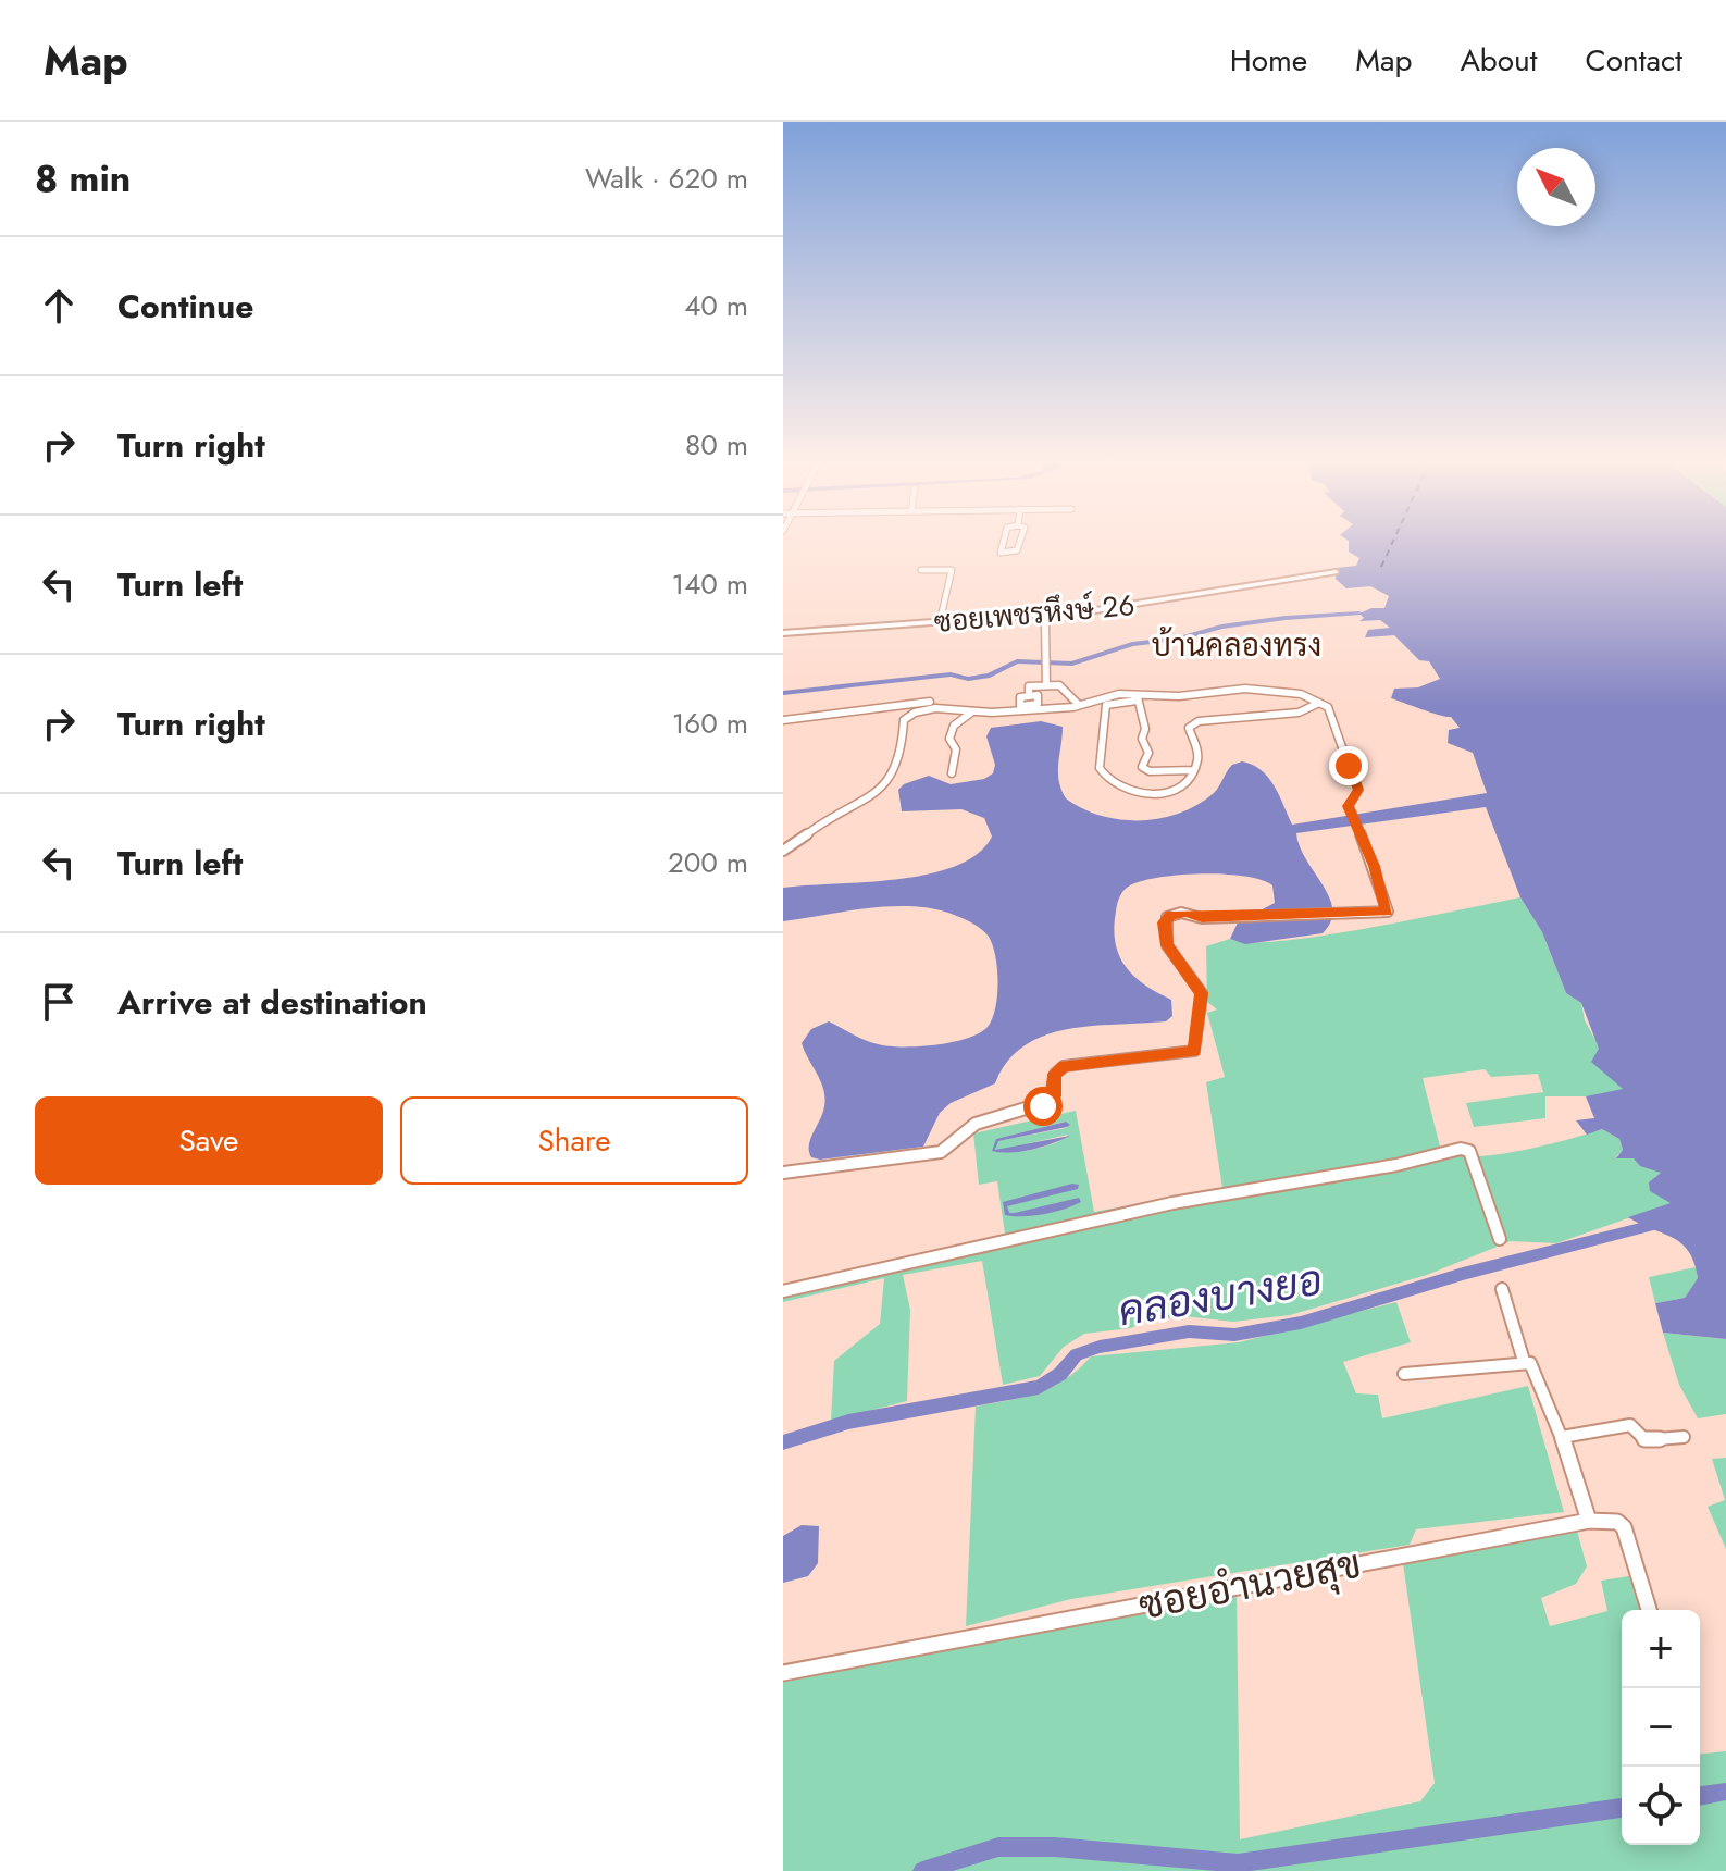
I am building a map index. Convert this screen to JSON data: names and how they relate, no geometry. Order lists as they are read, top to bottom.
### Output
{
  "streets": {
    "street": ["ซอยเพชรหึงษ์ 26", "ซอยอำนวยสุข"]
  },
  "districts": ["บ้านคลองทรง"],
  "water": ["คลองบางยอ"],
  "north": "top left",
  "page": {
    "header": "Map",
    "nav": [
      "Home",
      "Map",
      "About",
      "Contact"
    ],
    "heading": ["8 min", "Walk · 620 m"],
    "list": [
      ["Continue", "40 m"],
      ["Turn right", "80 m"],
      ["Turn left", "140 m"],
      ["Turn right", "160 m"],
      ["Turn left", "200 m"],
      "Arrive at destination"
    ],
    "buttons": ["Save", "Share"],
    "map_buttons": ["+", "−"]
  }
}
